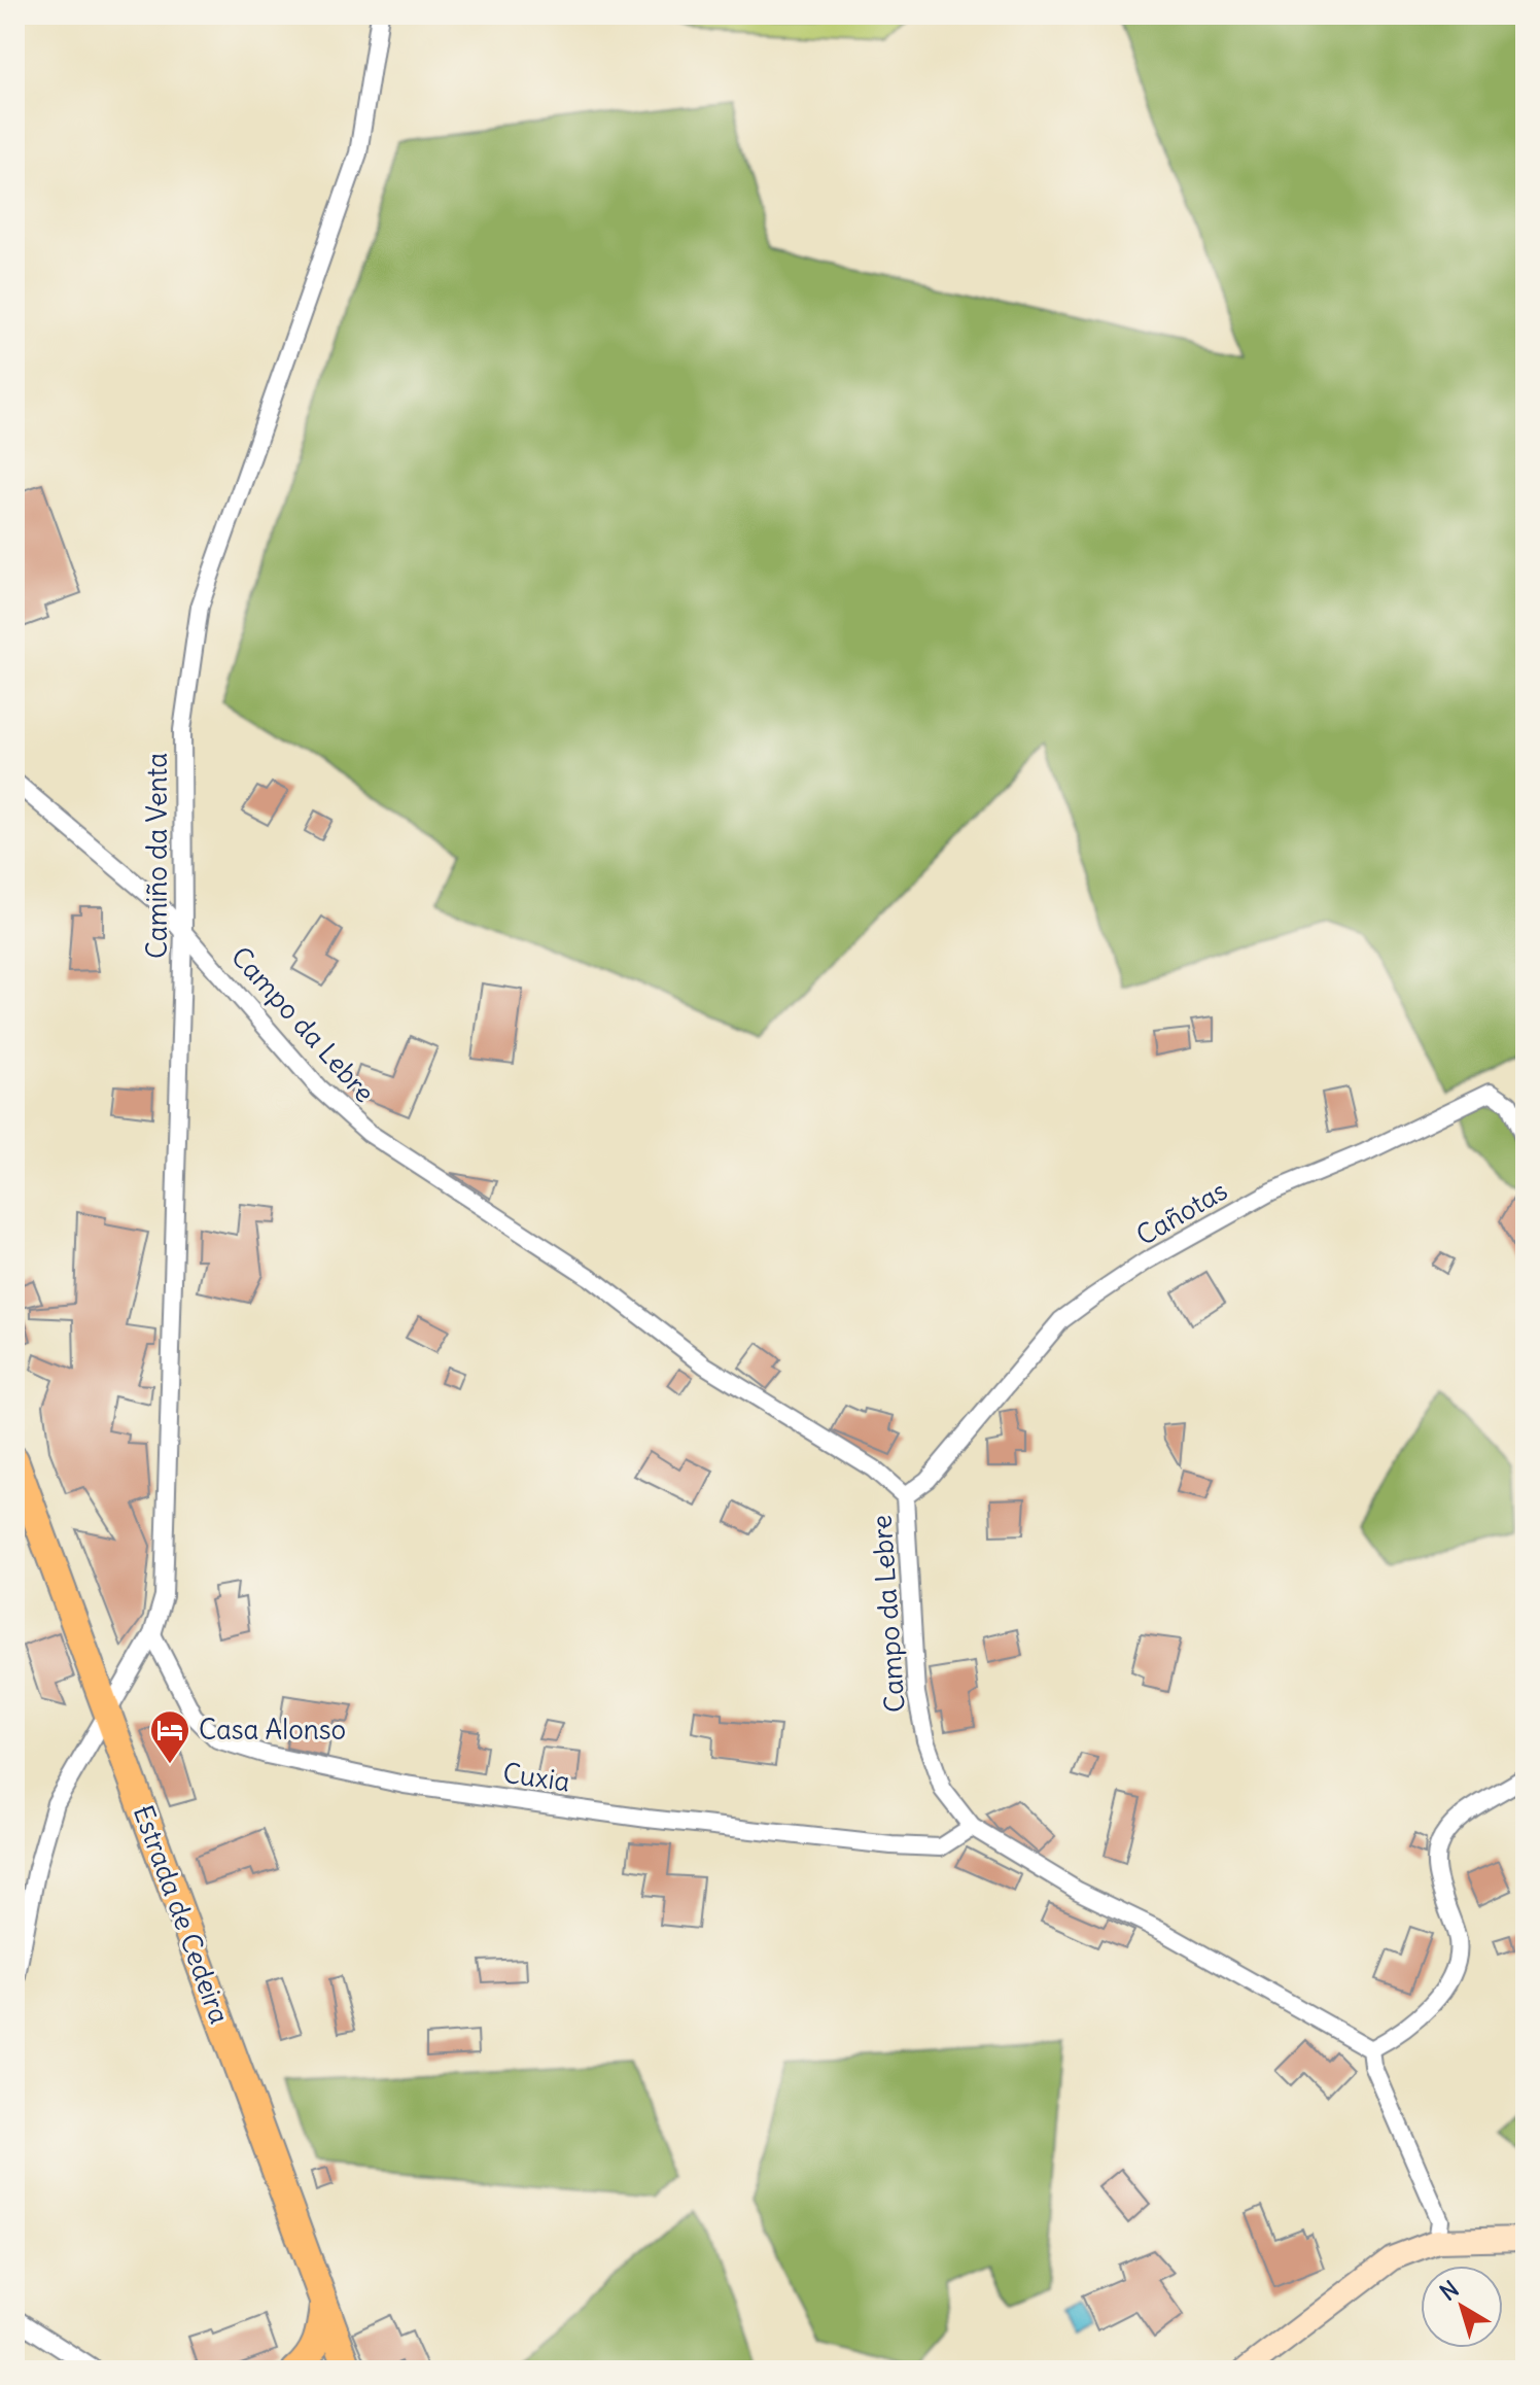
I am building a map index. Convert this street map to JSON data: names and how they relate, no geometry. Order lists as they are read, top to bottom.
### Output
{
  "streets": {
    "main road": ["Estrada de Cedeira"],
    "street": [
      "Camiño da Venta",
      "Campo da Lebre",
      "Cañotas",
      "Cuxia"
    ]
  },
  "crossings": [
    ["Camiño da Venta", "Campo da Lebre"],
    ["Camiño da Venta", "Cuxia"],
    ["Camiño da Venta", "Estrada de Cedeira"],
    ["Campo da Lebre", "Cañotas"],
    ["Campo da Lebre", "Cuxia"]
  ],
  "places": {
    "hotel": ["Casa Alonso"]
  },
  "north": "top left"
}
